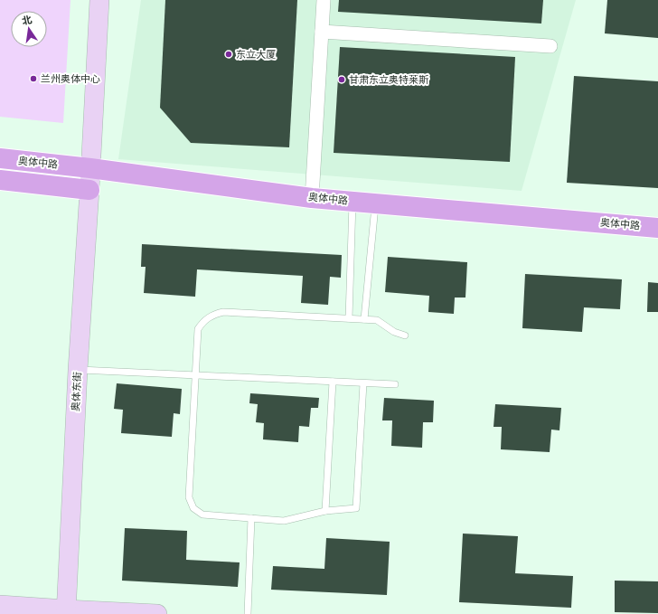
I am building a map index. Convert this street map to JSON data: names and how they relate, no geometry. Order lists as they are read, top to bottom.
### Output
{
  "streets": {
    "main road": ["奥体中路", "奥体东街"]
  },
  "crossings": [
    ["奥体中路", "奥体东街"]
  ],
  "places": ["东立大厦", "兰州奥体中心", "甘肃东立奥特莱斯"],
  "north": "top"
}
